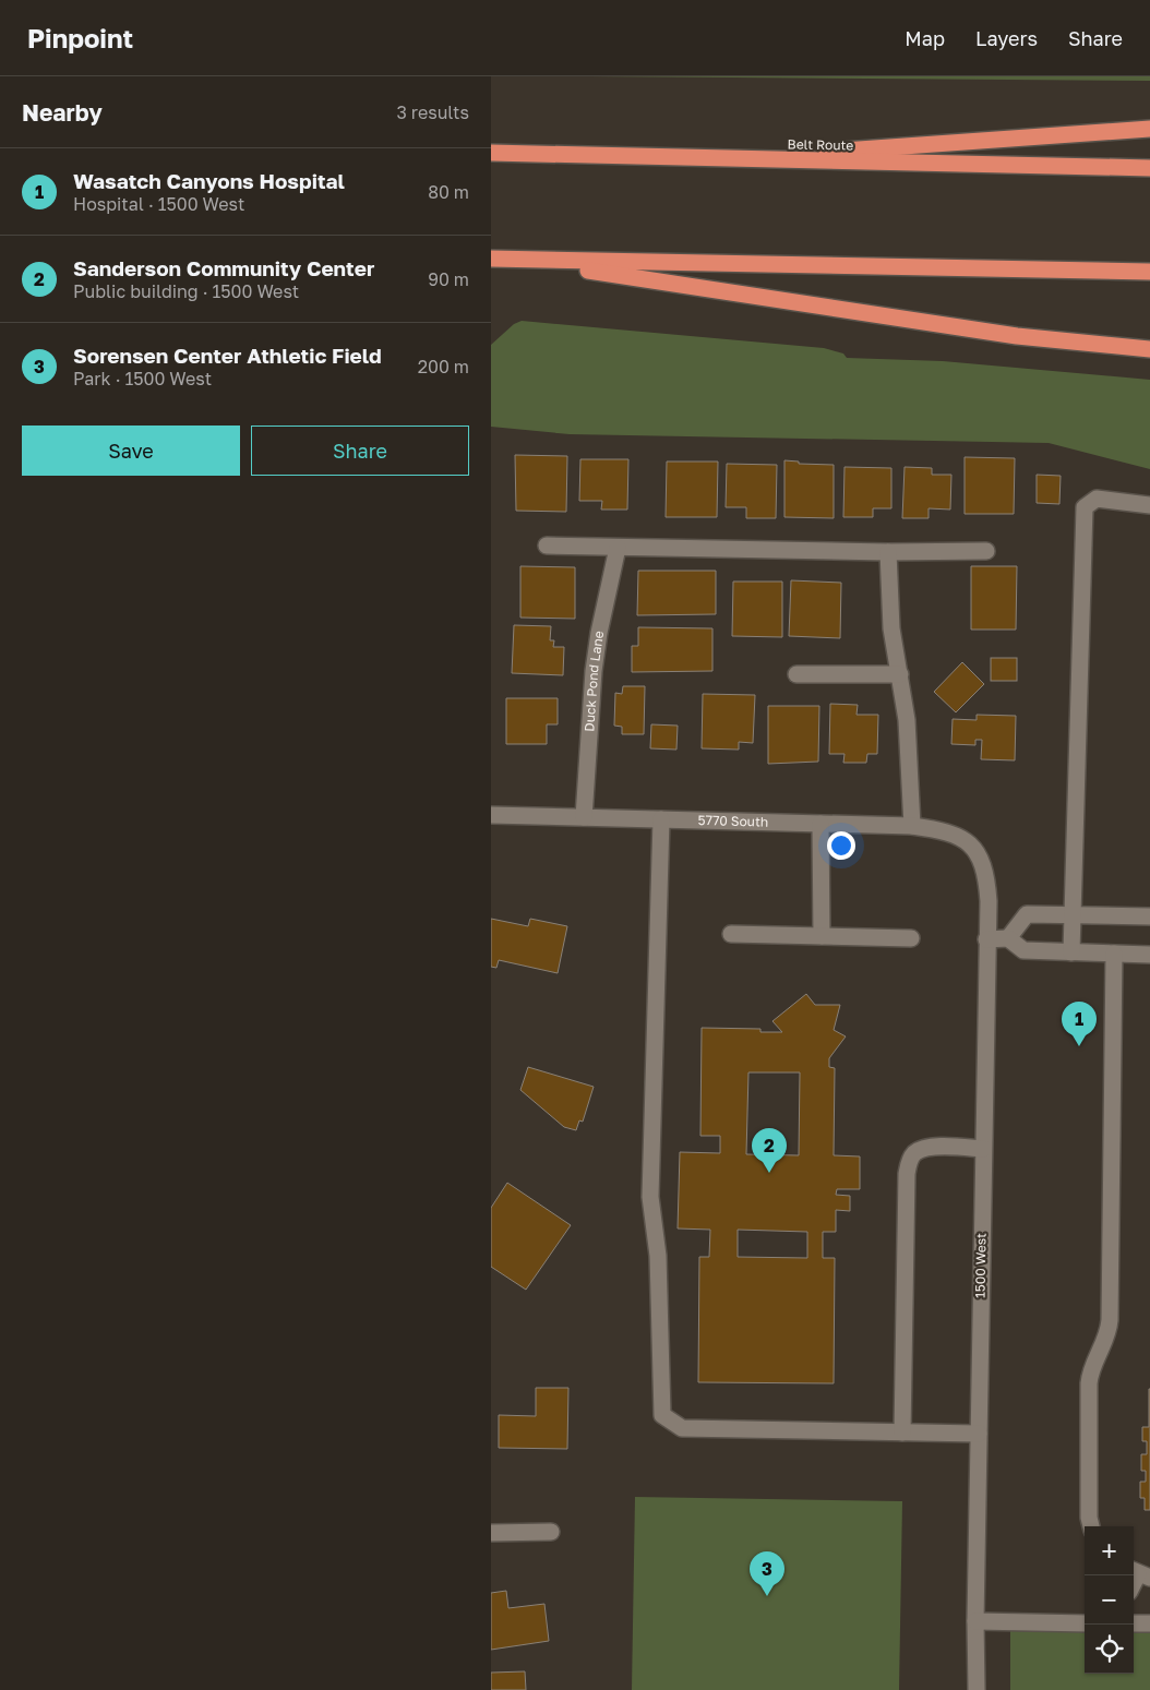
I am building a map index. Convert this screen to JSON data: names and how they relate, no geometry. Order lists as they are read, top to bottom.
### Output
{
  "streets": {
    "highway": ["Belt Route"],
    "street": ["Duck Pond Lane", "5770 South", "1500 West"]
  },
  "crossings": [
    ["Duck Pond Lane", "5770 South"],
    ["5770 South", "1500 West"]
  ],
  "page": {
    "header": "Pinpoint",
    "nav": ["Map", "Layers", "Share"],
    "heading": ["Nearby", "3 results"],
    "list": [
      {
        "mark": "1",
        "name": "Wasatch Canyons Hospital",
        "note": "Hospital · 1500 West",
        "value": "80 m"
      },
      {
        "mark": "2",
        "name": "Sanderson Community Center",
        "note": "Public building · 1500 West",
        "value": "90 m"
      },
      {
        "mark": "3",
        "name": "Sorensen Center Athletic Field",
        "note": "Park · 1500 West",
        "value": "200 m"
      }
    ],
    "buttons": ["Save", "Share"],
    "pins": ["1", "2", "3"],
    "map_buttons": ["+", "−"]
  }
}
